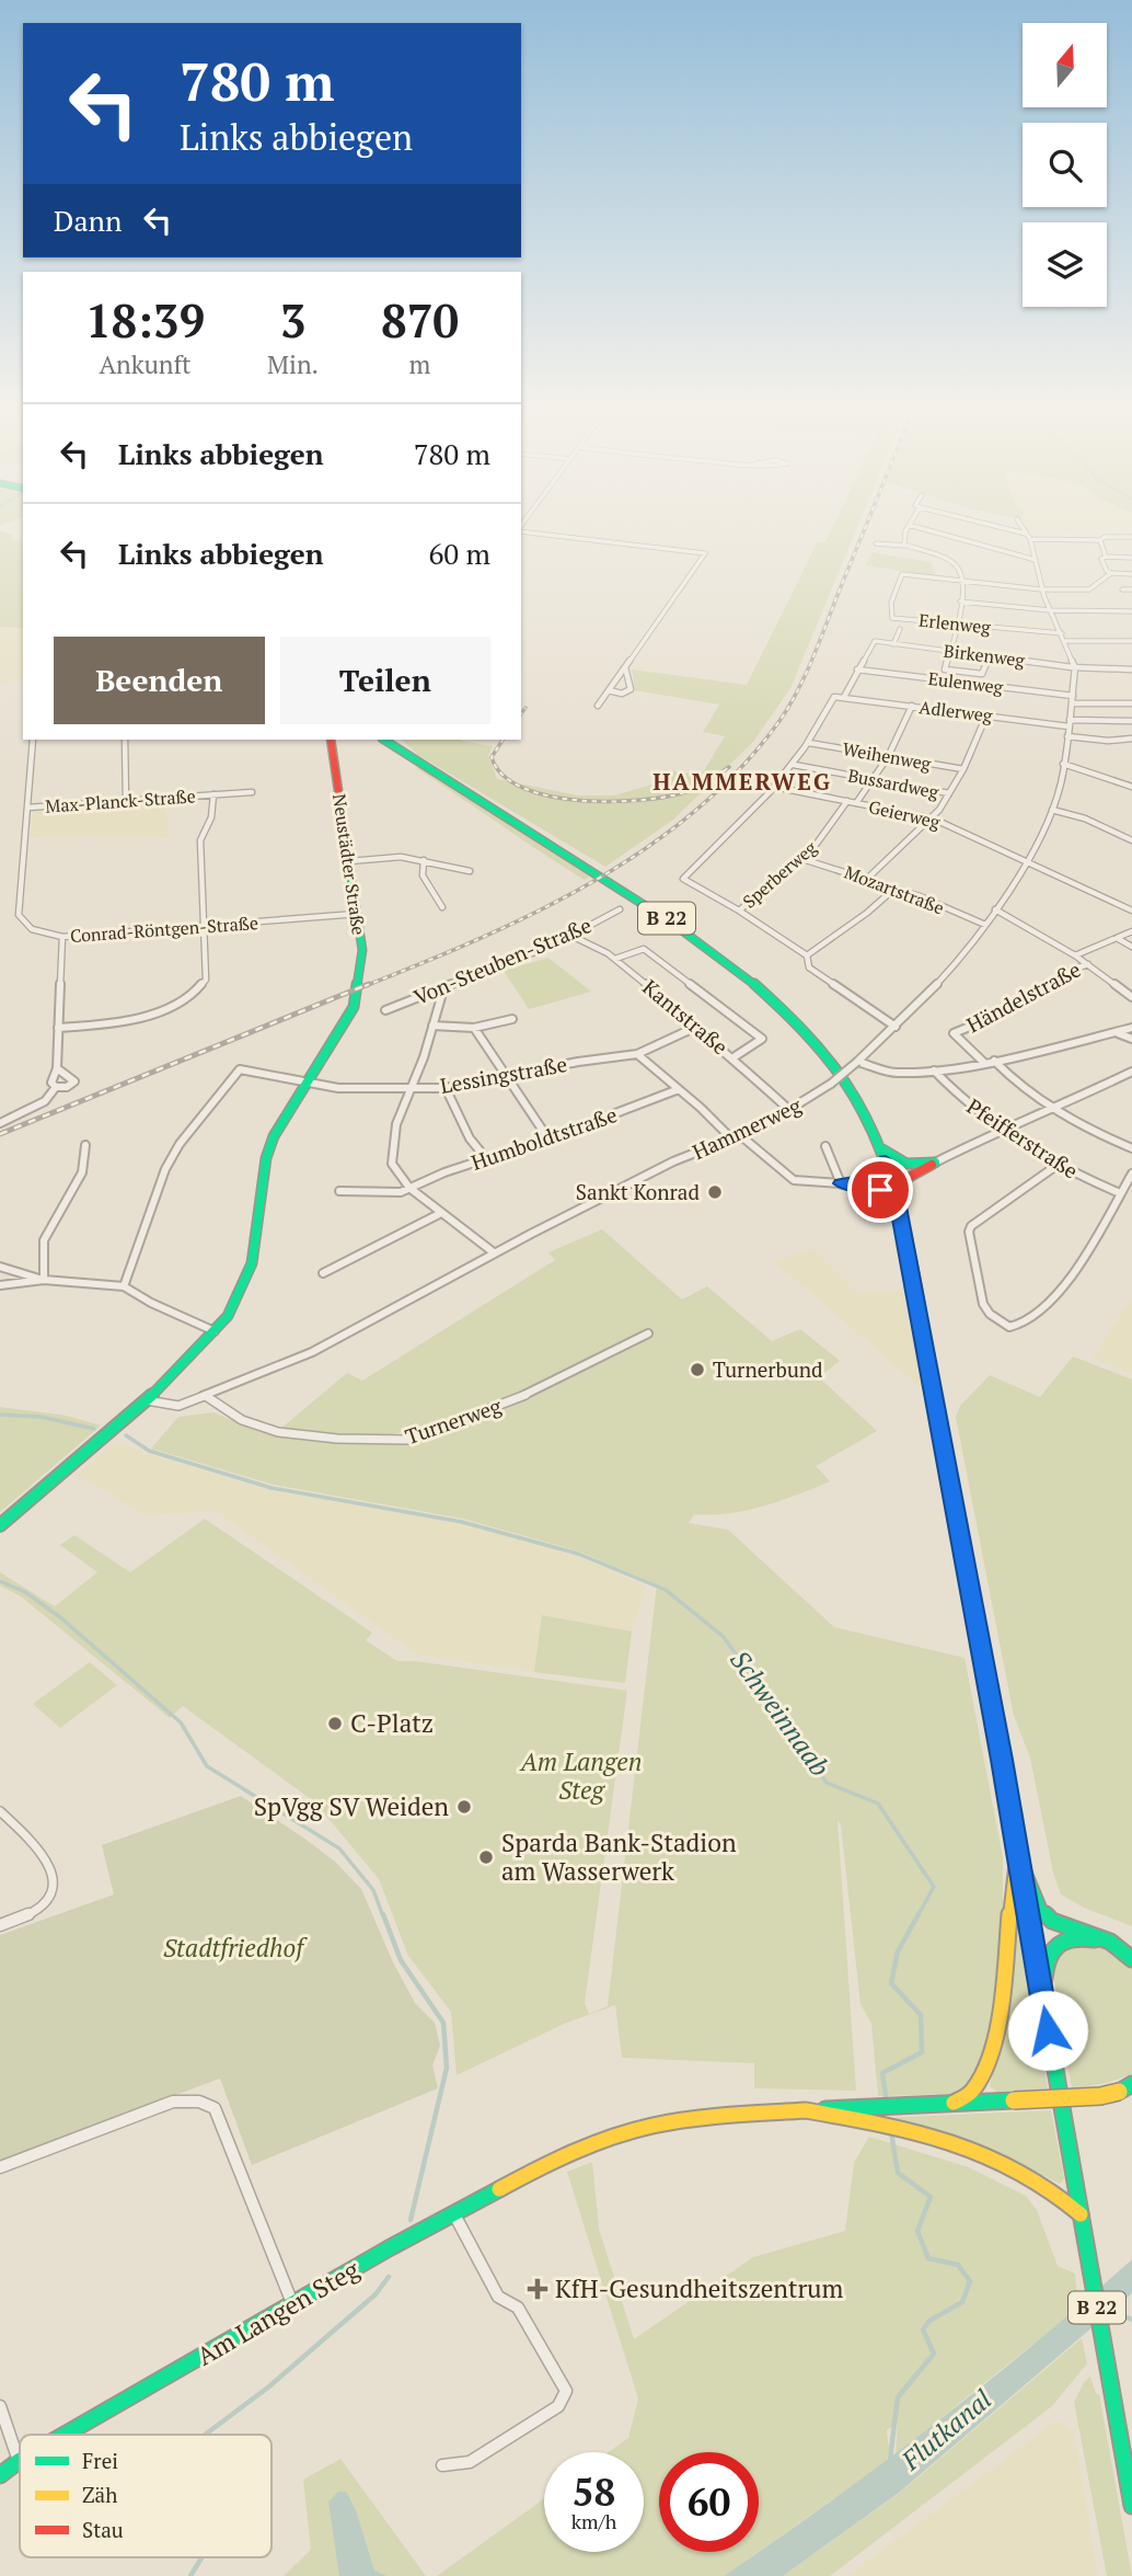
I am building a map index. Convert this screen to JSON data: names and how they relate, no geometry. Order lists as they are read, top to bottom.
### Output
{
  "streets": {
    "main road": ["Neustädter Straße", "B 22", "Am Langen Steg"],
    "street": [
      "Erlenweg",
      "Birkenweg",
      "Eulenweg",
      "Adlerweg",
      "Weihenweg",
      "Bussardweg",
      "Max-Planck-Straße",
      "Geierweg",
      "Sperberweg",
      "Mozartstraße",
      "Conrad-Röntgen-Straße",
      "Von-Steuben-Straße",
      "Händelstraße",
      "Kantstraße",
      "Lessingstraße",
      "Hammerweg",
      "Humboldtstraße",
      "Pfeifferstraße",
      "Turnerweg"
    ]
  },
  "crossings": [
    ["Erlenweg", "Hammerweg"],
    ["Birkenweg", "Eulenweg"],
    ["Birkenweg", "Hammerweg"],
    ["Eulenweg", "Hammerweg"],
    ["Adlerweg", "Hammerweg"],
    ["Max-Planck-Straße", "Conrad-Röntgen-Straße"],
    ["Geierweg", "Sperberweg"],
    ["Geierweg", "Hammerweg"],
    ["Neustädter Straße", "Conrad-Röntgen-Straße"],
    ["Neustädter Straße", "Lessingstraße"],
    ["Neustädter Straße", "Hammerweg"],
    ["Sperberweg", "Mozartstraße"],
    ["Mozartstraße", "Hammerweg"],
    ["Von-Steuben-Straße", "Kantstraße"],
    ["Kantstraße", "Lessingstraße"],
    ["Kantstraße", "Hammerweg"],
    ["Hammerweg", "Turnerweg"]
  ],
  "districts": ["HAMMERWEG"],
  "water": ["Schweinnaab", "Flutkanal"],
  "parks": ["Am Langen Steg", "Stadtfriedhof"],
  "places": {
    "other": [
      "Sankt Konrad",
      "Turnerbund",
      "C-Platz",
      "SpVgg SV Weiden",
      "Sparda Bank-Stadion am Wasserwerk"
    ],
    "health": ["KfH-Gesundheitszentrum"]
  },
  "legend": ["Frei", "Zäh", "Stau"],
  "north": "top",
  "page": {
    "turn": ["780 m", "Links abbiegen"],
    "then": "Dann",
    "eta": [
      "18:39",
      "Ankunft",
      "3",
      "Min.",
      "870",
      "m"
    ],
    "list": [
      {
        "name": "Links abbiegen",
        "value": "780 m"
      },
      {
        "name": "Links abbiegen",
        "value": "60 m"
      }
    ],
    "buttons": ["Beenden", "Teilen"],
    "speed": "58 km/h",
    "limit": "60"
  }
}
